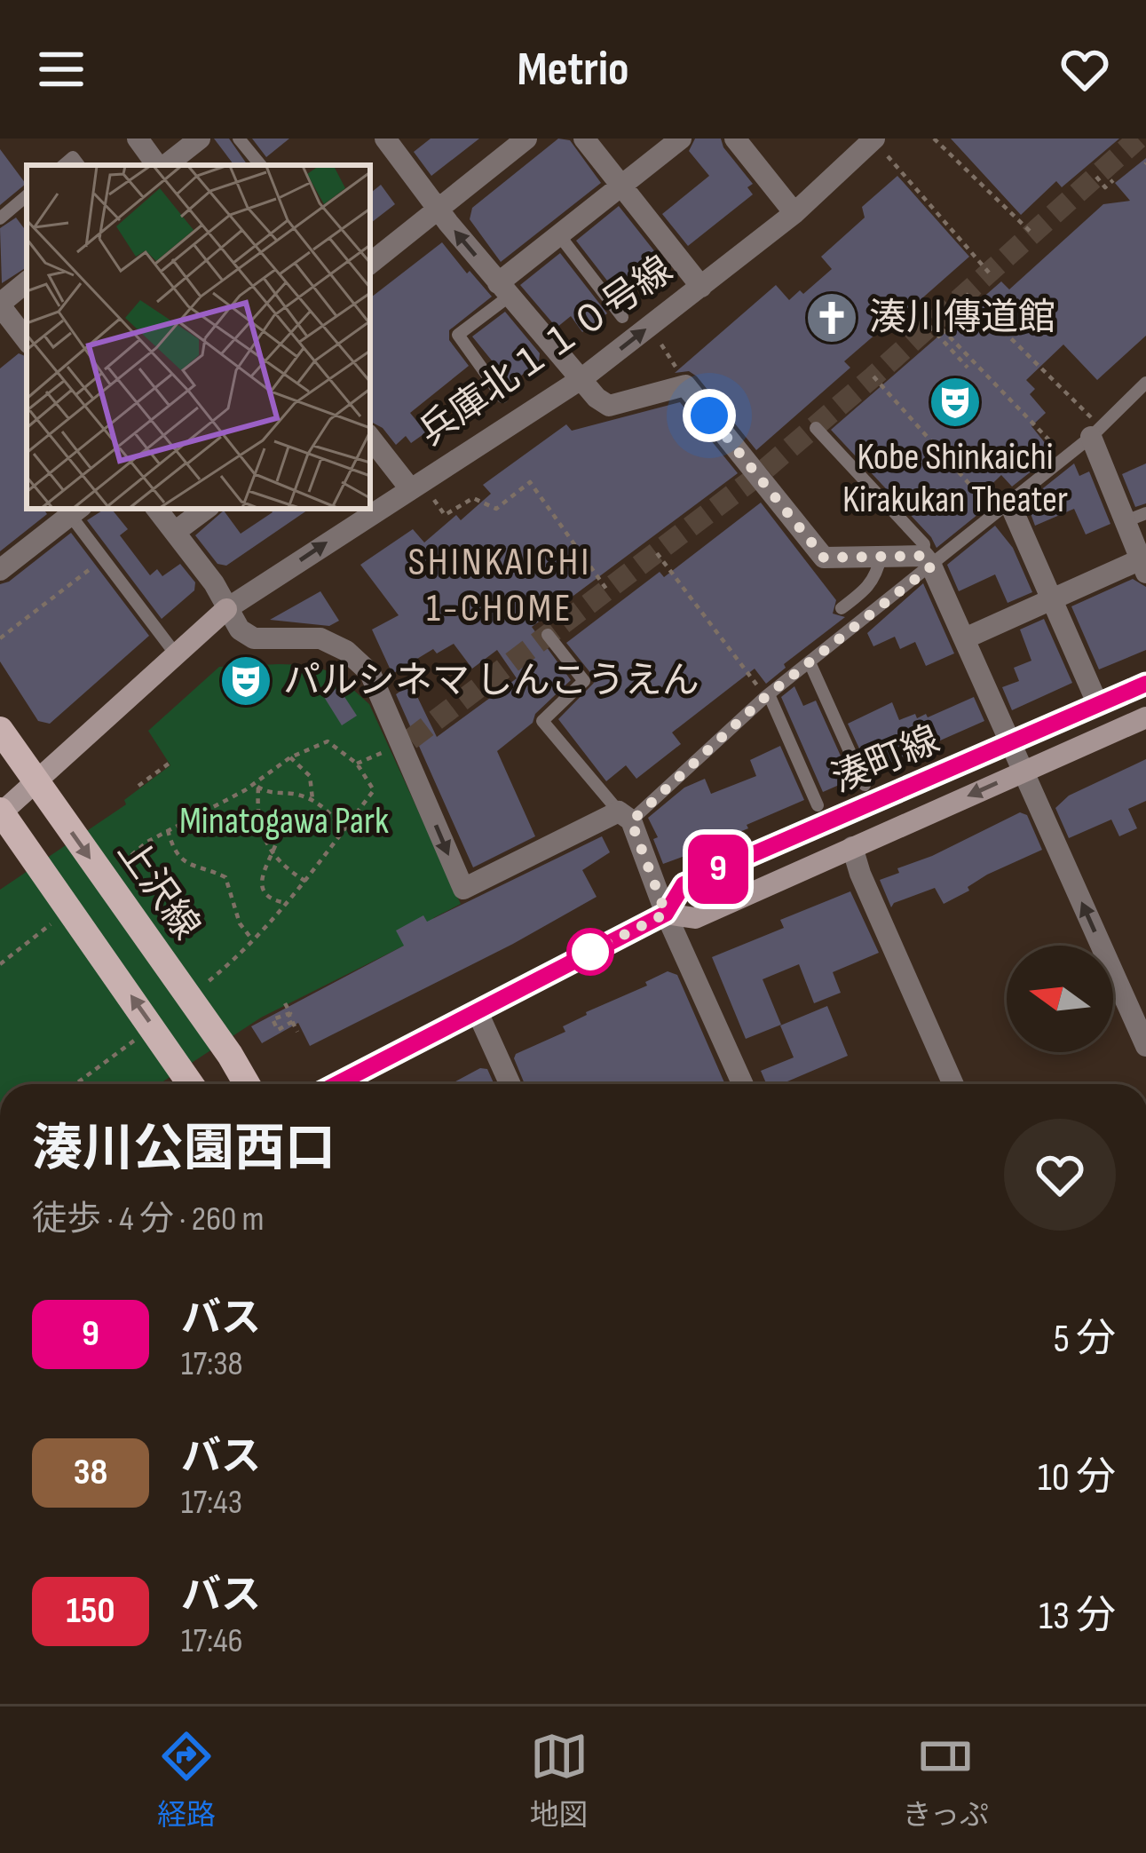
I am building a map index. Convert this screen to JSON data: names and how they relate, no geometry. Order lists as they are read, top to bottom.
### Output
{
  "streets": {
    "main road": ["上沢線"],
    "street": ["兵庫北１１０号線", "湊町線"]
  },
  "crossings": [
    ["兵庫北１１０号線", "上沢線"]
  ],
  "districts": ["SHINKAICHI 1-CHOME"],
  "parks": ["Minatogawa Park"],
  "places": {
    "church": ["湊川傳道館"],
    "theatre": ["Kobe Shinkaichi Kirakukan Theater", "パルシネマ しんこうえん"]
  },
  "lines": ["bus line 9"],
  "north": "left",
  "page": {
    "header": "Metrio",
    "on_map": "9",
    "heading": ["湊川公園西口", "徒歩 · 4 分 · 260 m"],
    "list": [
      {
        "mark": "9",
        "name": "バス",
        "note": "17:38",
        "value": "5 分"
      },
      {
        "mark": "38",
        "name": "バス",
        "note": "17:43",
        "value": "10 分"
      },
      {
        "mark": "150",
        "name": "バス",
        "note": "17:46",
        "value": "13 分"
      }
    ],
    "tabs": ["経路", "地図", "きっぷ"]
  }
}
